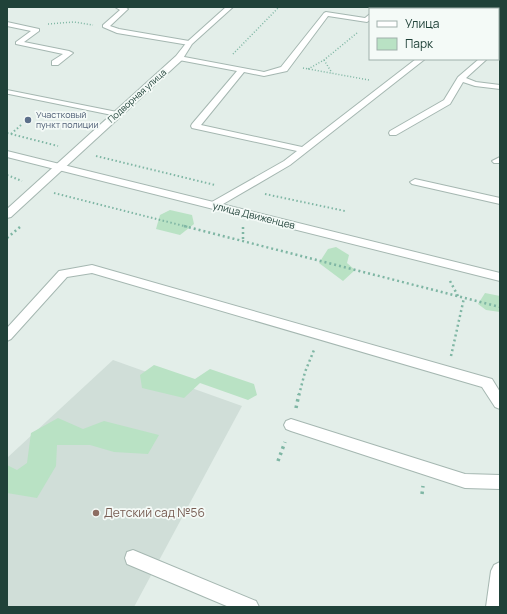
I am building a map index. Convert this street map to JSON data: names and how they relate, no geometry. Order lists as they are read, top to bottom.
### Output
{
  "streets": {
    "street": ["Подворная улица", "улица Движенцев"]
  },
  "crossings": [
    ["Подворная улица", "улица Движенцев"]
  ],
  "places": ["Участковый пункт полиции", "Детский сад №56"],
  "legend": ["Улица", "Парк"]
}
